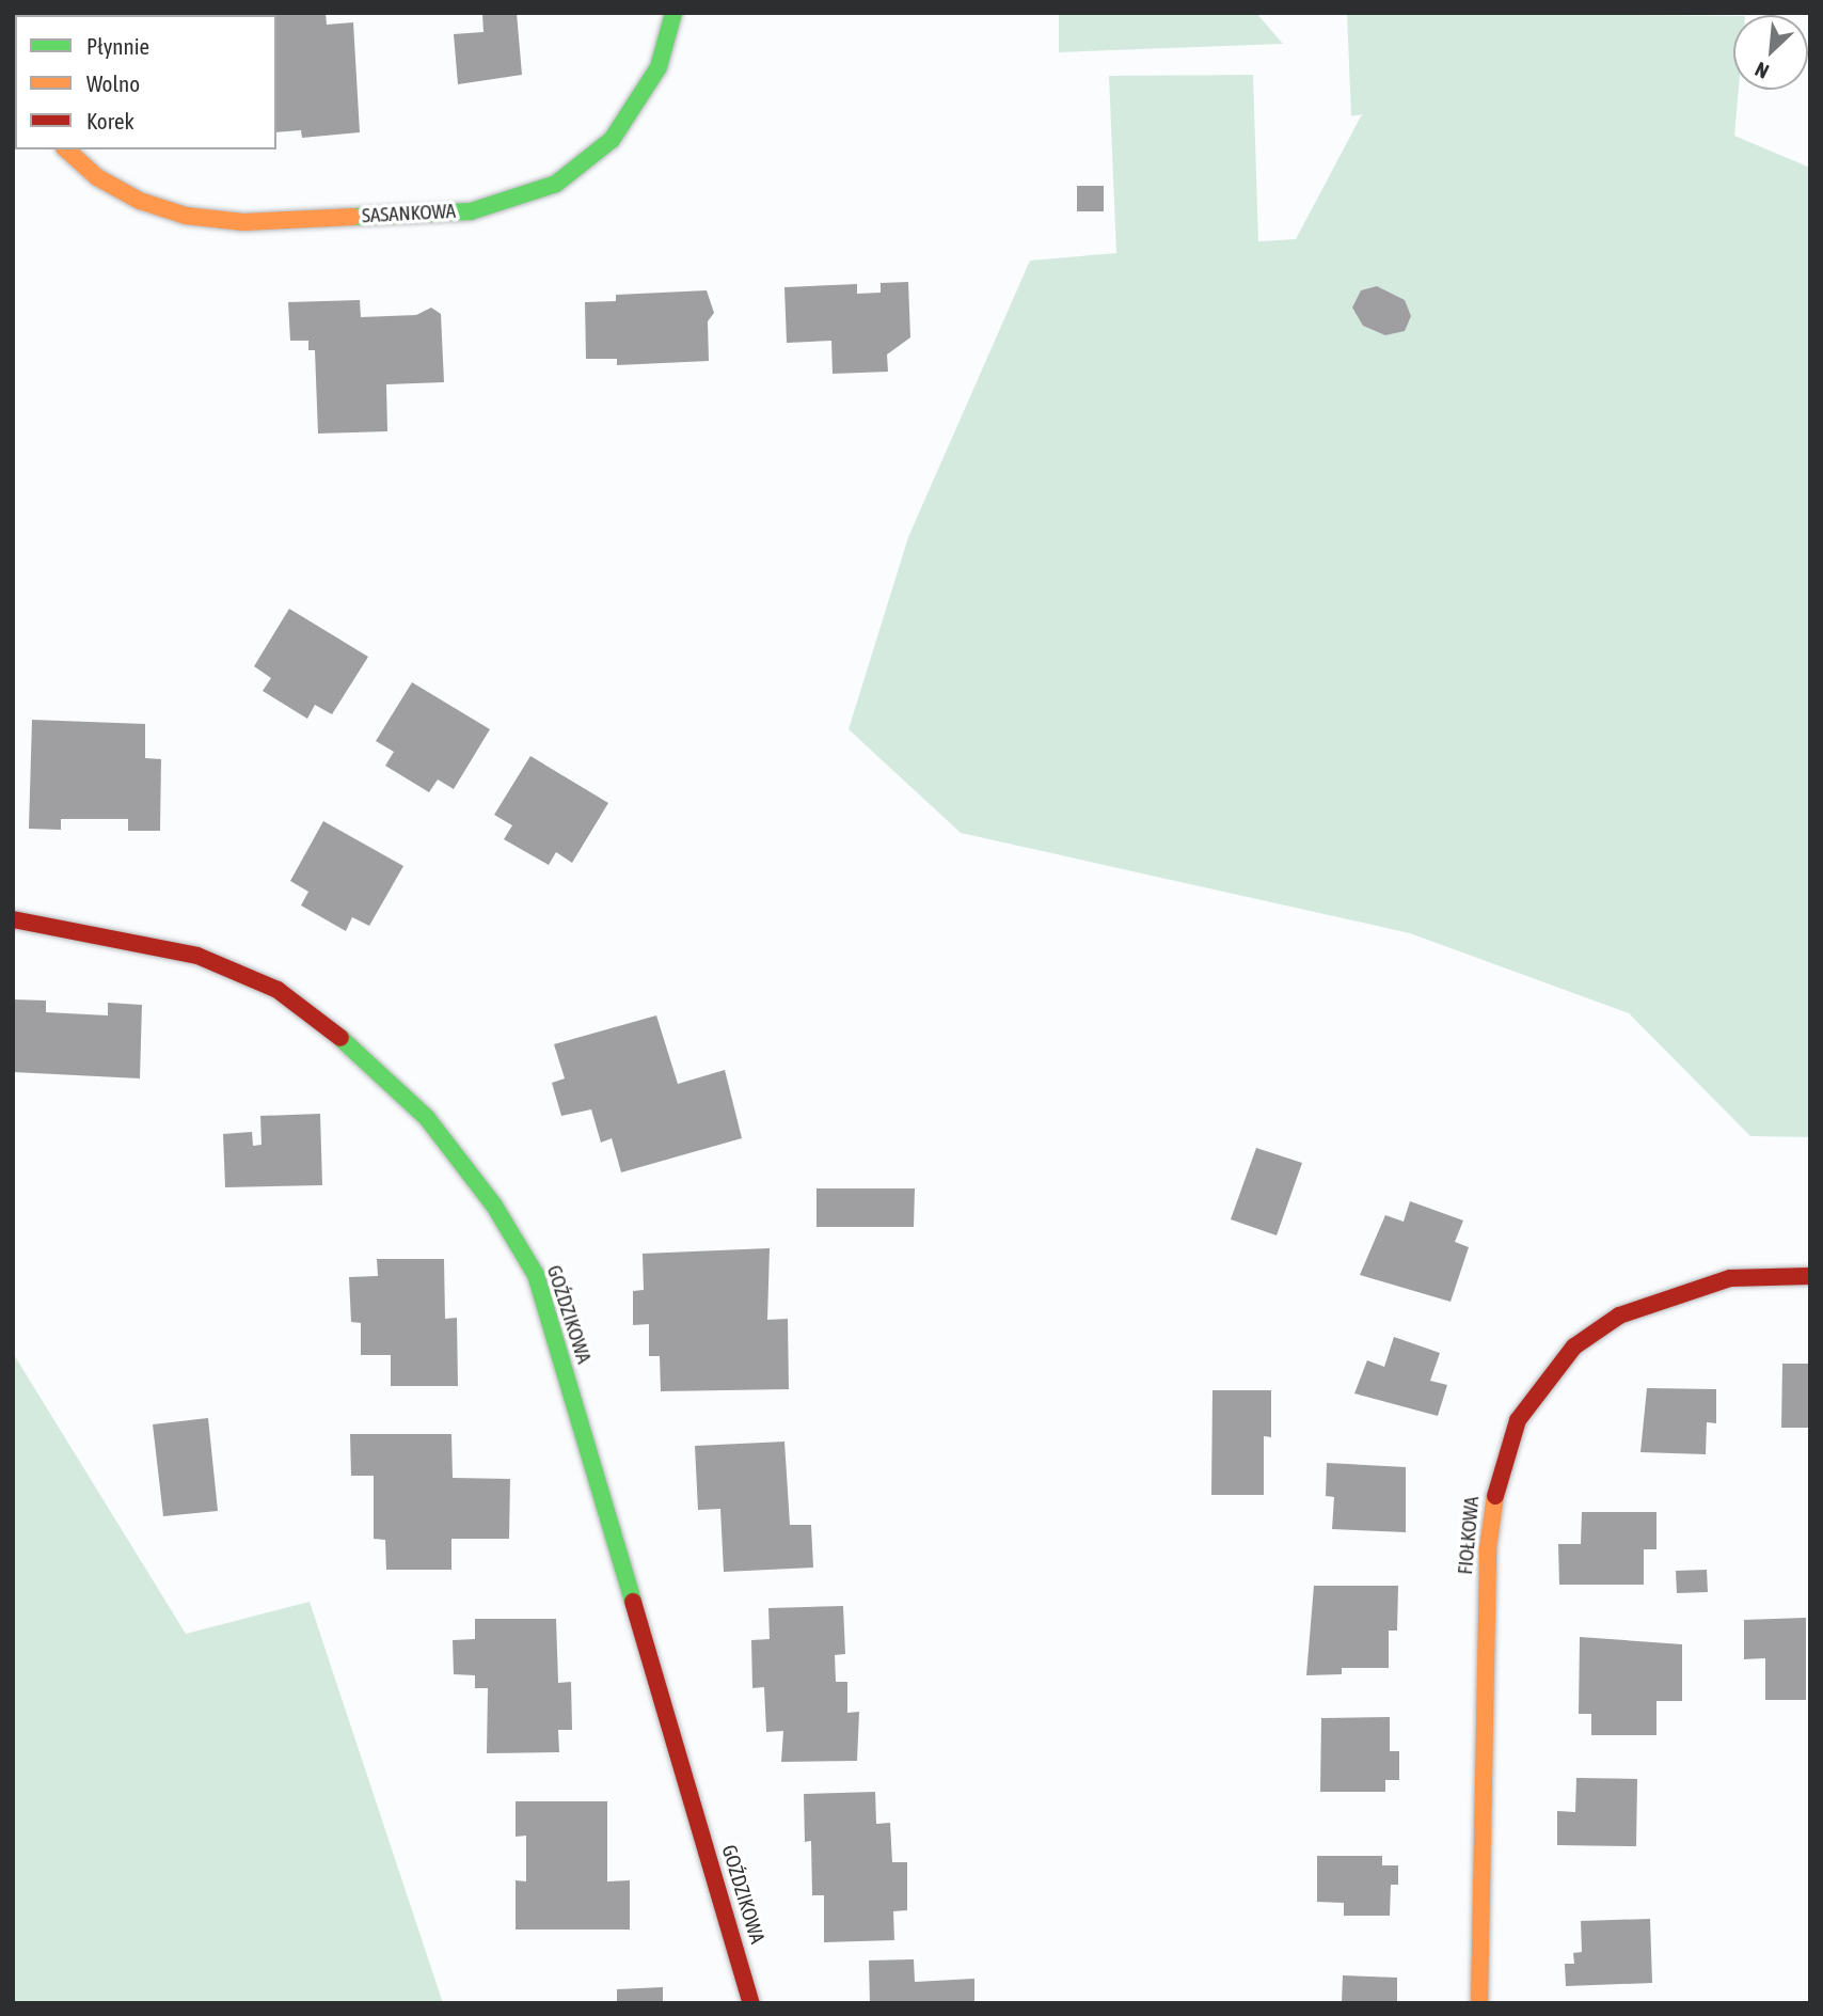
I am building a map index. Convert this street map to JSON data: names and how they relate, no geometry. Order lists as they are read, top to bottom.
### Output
{
  "streets": {
    "street": ["SASANKOWA", "GOŹDZIKOWA", "FIOŁKOWA"]
  },
  "legend": ["Płynnie", "Wolno", "Korek"],
  "north": "bottom left"
}
